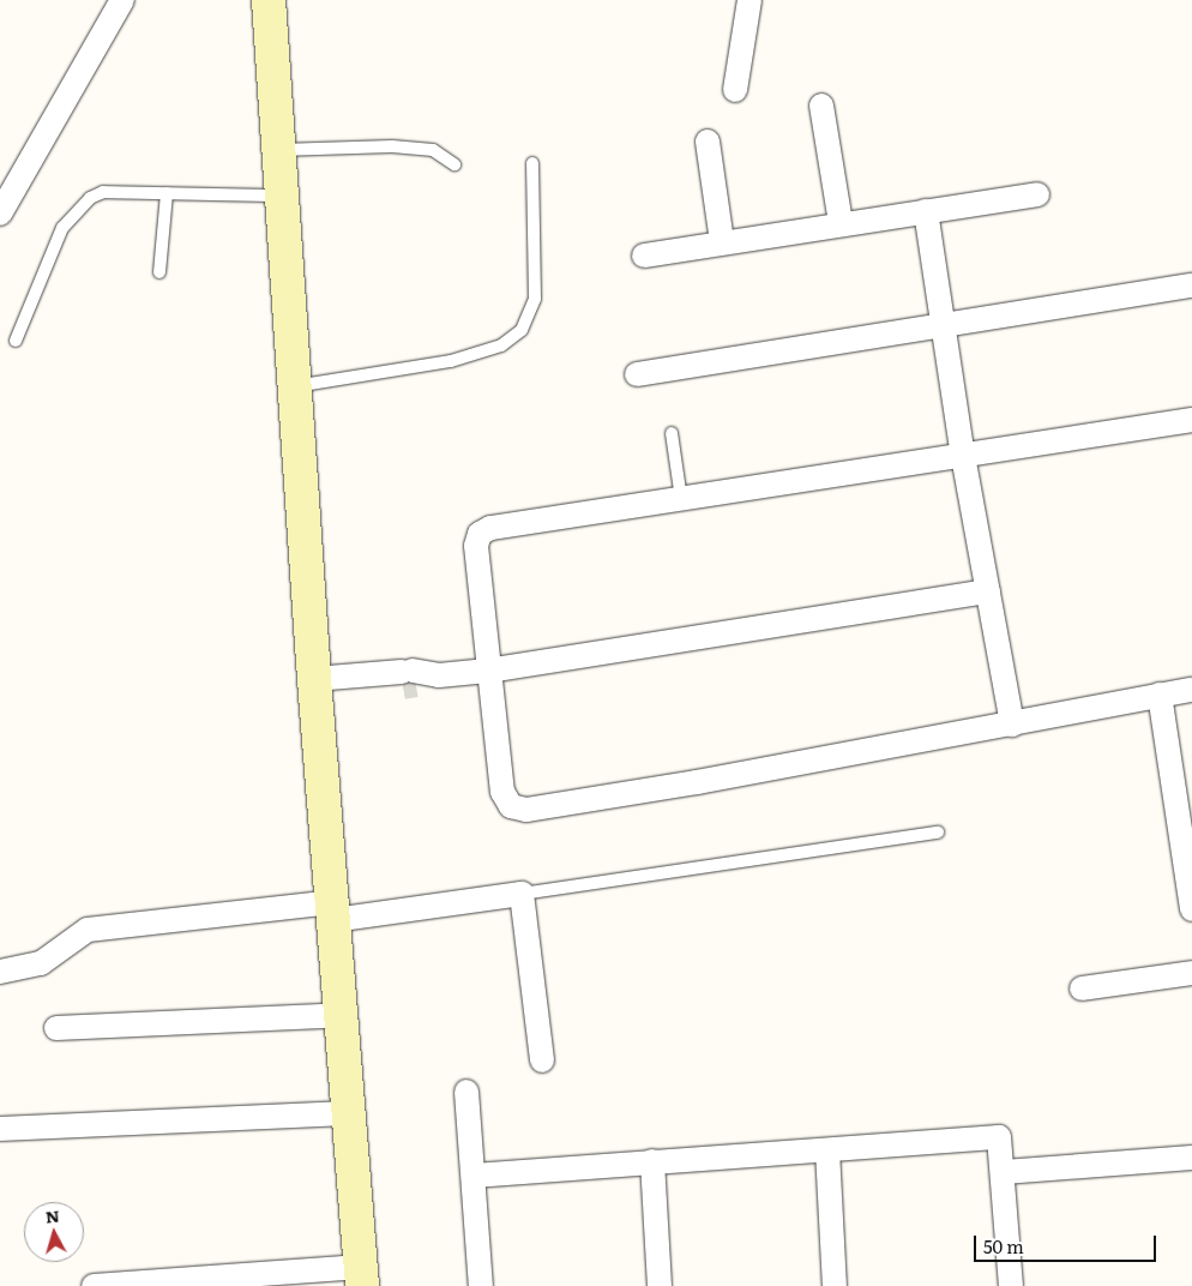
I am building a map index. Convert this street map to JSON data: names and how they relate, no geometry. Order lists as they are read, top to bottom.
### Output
{
  "scale_bar": "50 m",
  "north": "top"
}
